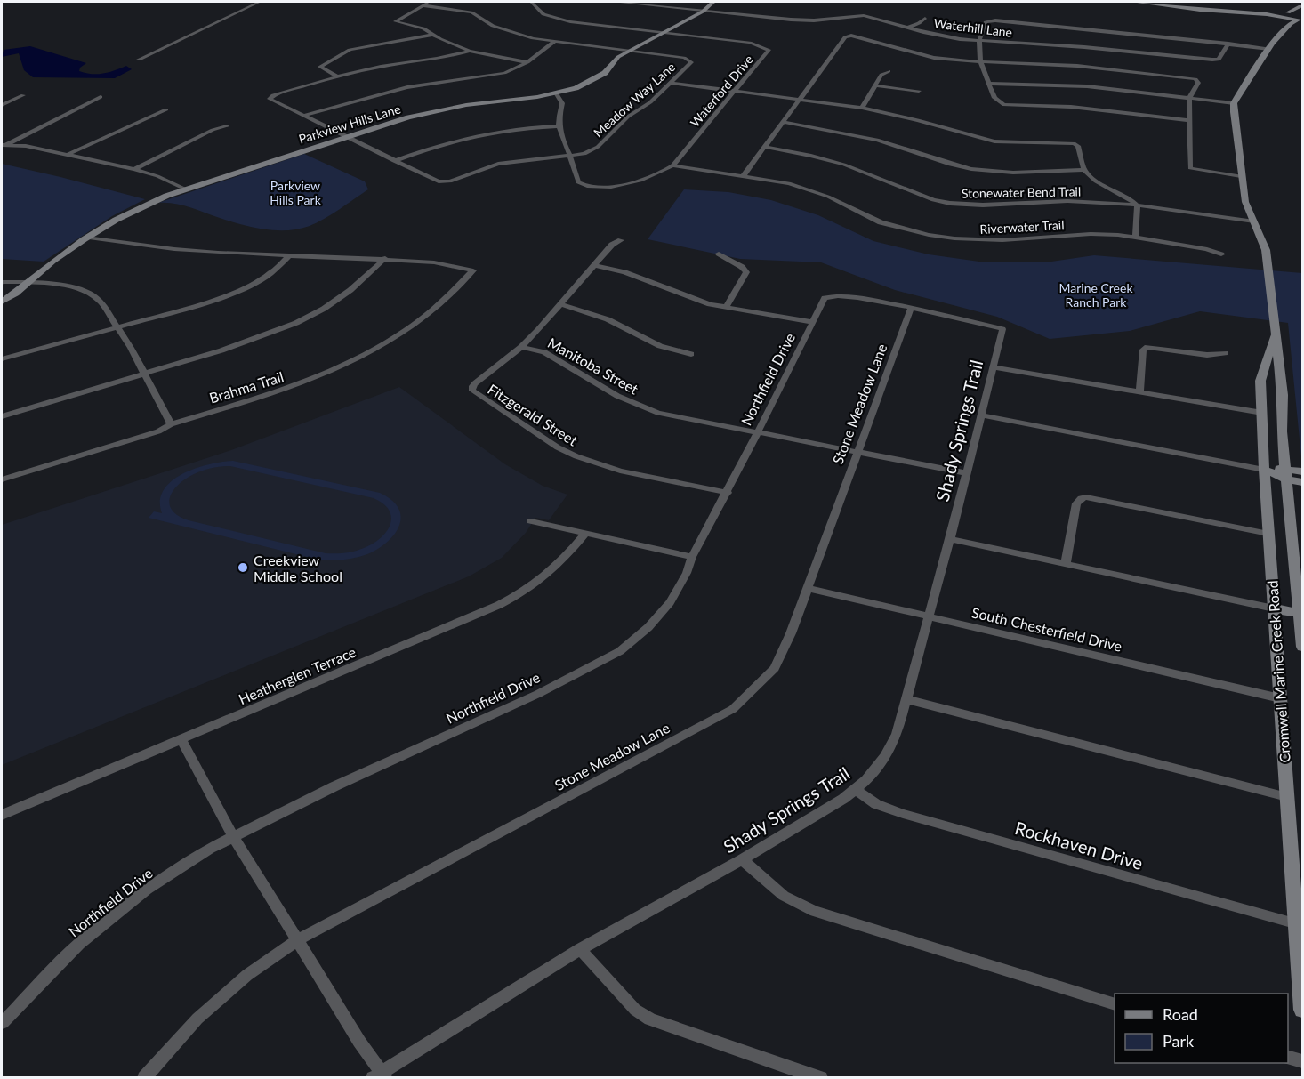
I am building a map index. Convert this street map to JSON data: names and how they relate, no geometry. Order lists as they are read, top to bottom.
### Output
{
  "streets": {
    "main road": ["Parkview Hills Lane", "Cromwell Marine Creek Road"],
    "street": [
      "Waterhill Lane",
      "Waterford Drive",
      "Meadow Way Lane",
      "Stonewater Bend Trail",
      "Riverwater Trail",
      "Manitoba Street",
      "Northfield Drive",
      "Brahma Trail",
      "Stone Meadow Lane",
      "Fitzgerald Street",
      "Shady Springs Trail",
      "South Chesterfield Drive",
      "Heatherglen Terrace",
      "Rockhaven Drive"
    ]
  },
  "crossings": [
    ["Waterhill Lane", "Parkview Hills Lane"],
    ["Waterford Drive", "Meadow Way Lane"],
    ["Waterford Drive", "Parkview Hills Lane"],
    ["Waterford Drive", "Riverwater Trail"],
    ["Meadow Way Lane", "Parkview Hills Lane"],
    ["Stonewater Bend Trail", "Cromwell Marine Creek Road"],
    ["Manitoba Street", "Northfield Drive"],
    ["Manitoba Street", "Stone Meadow Lane"],
    ["Manitoba Street", "Fitzgerald Street"],
    ["Manitoba Street", "Shady Springs Trail"],
    ["Northfield Drive", "Stone Meadow Lane"],
    ["Northfield Drive", "Fitzgerald Street"],
    ["Northfield Drive", "Shady Springs Trail"],
    ["Stone Meadow Lane", "Shady Springs Trail"],
    ["Stone Meadow Lane", "South Chesterfield Drive"],
    ["Shady Springs Trail", "South Chesterfield Drive"],
    ["Shady Springs Trail", "Rockhaven Drive"],
    ["South Chesterfield Drive", "Cromwell Marine Creek Road"],
    ["Cromwell Marine Creek Road", "Rockhaven Drive"]
  ],
  "parks": ["Parkview Hills Park", "Marine Creek Ranch Park"],
  "places": ["Creekview Middle School"],
  "legend": ["Road", "Park"]
}
